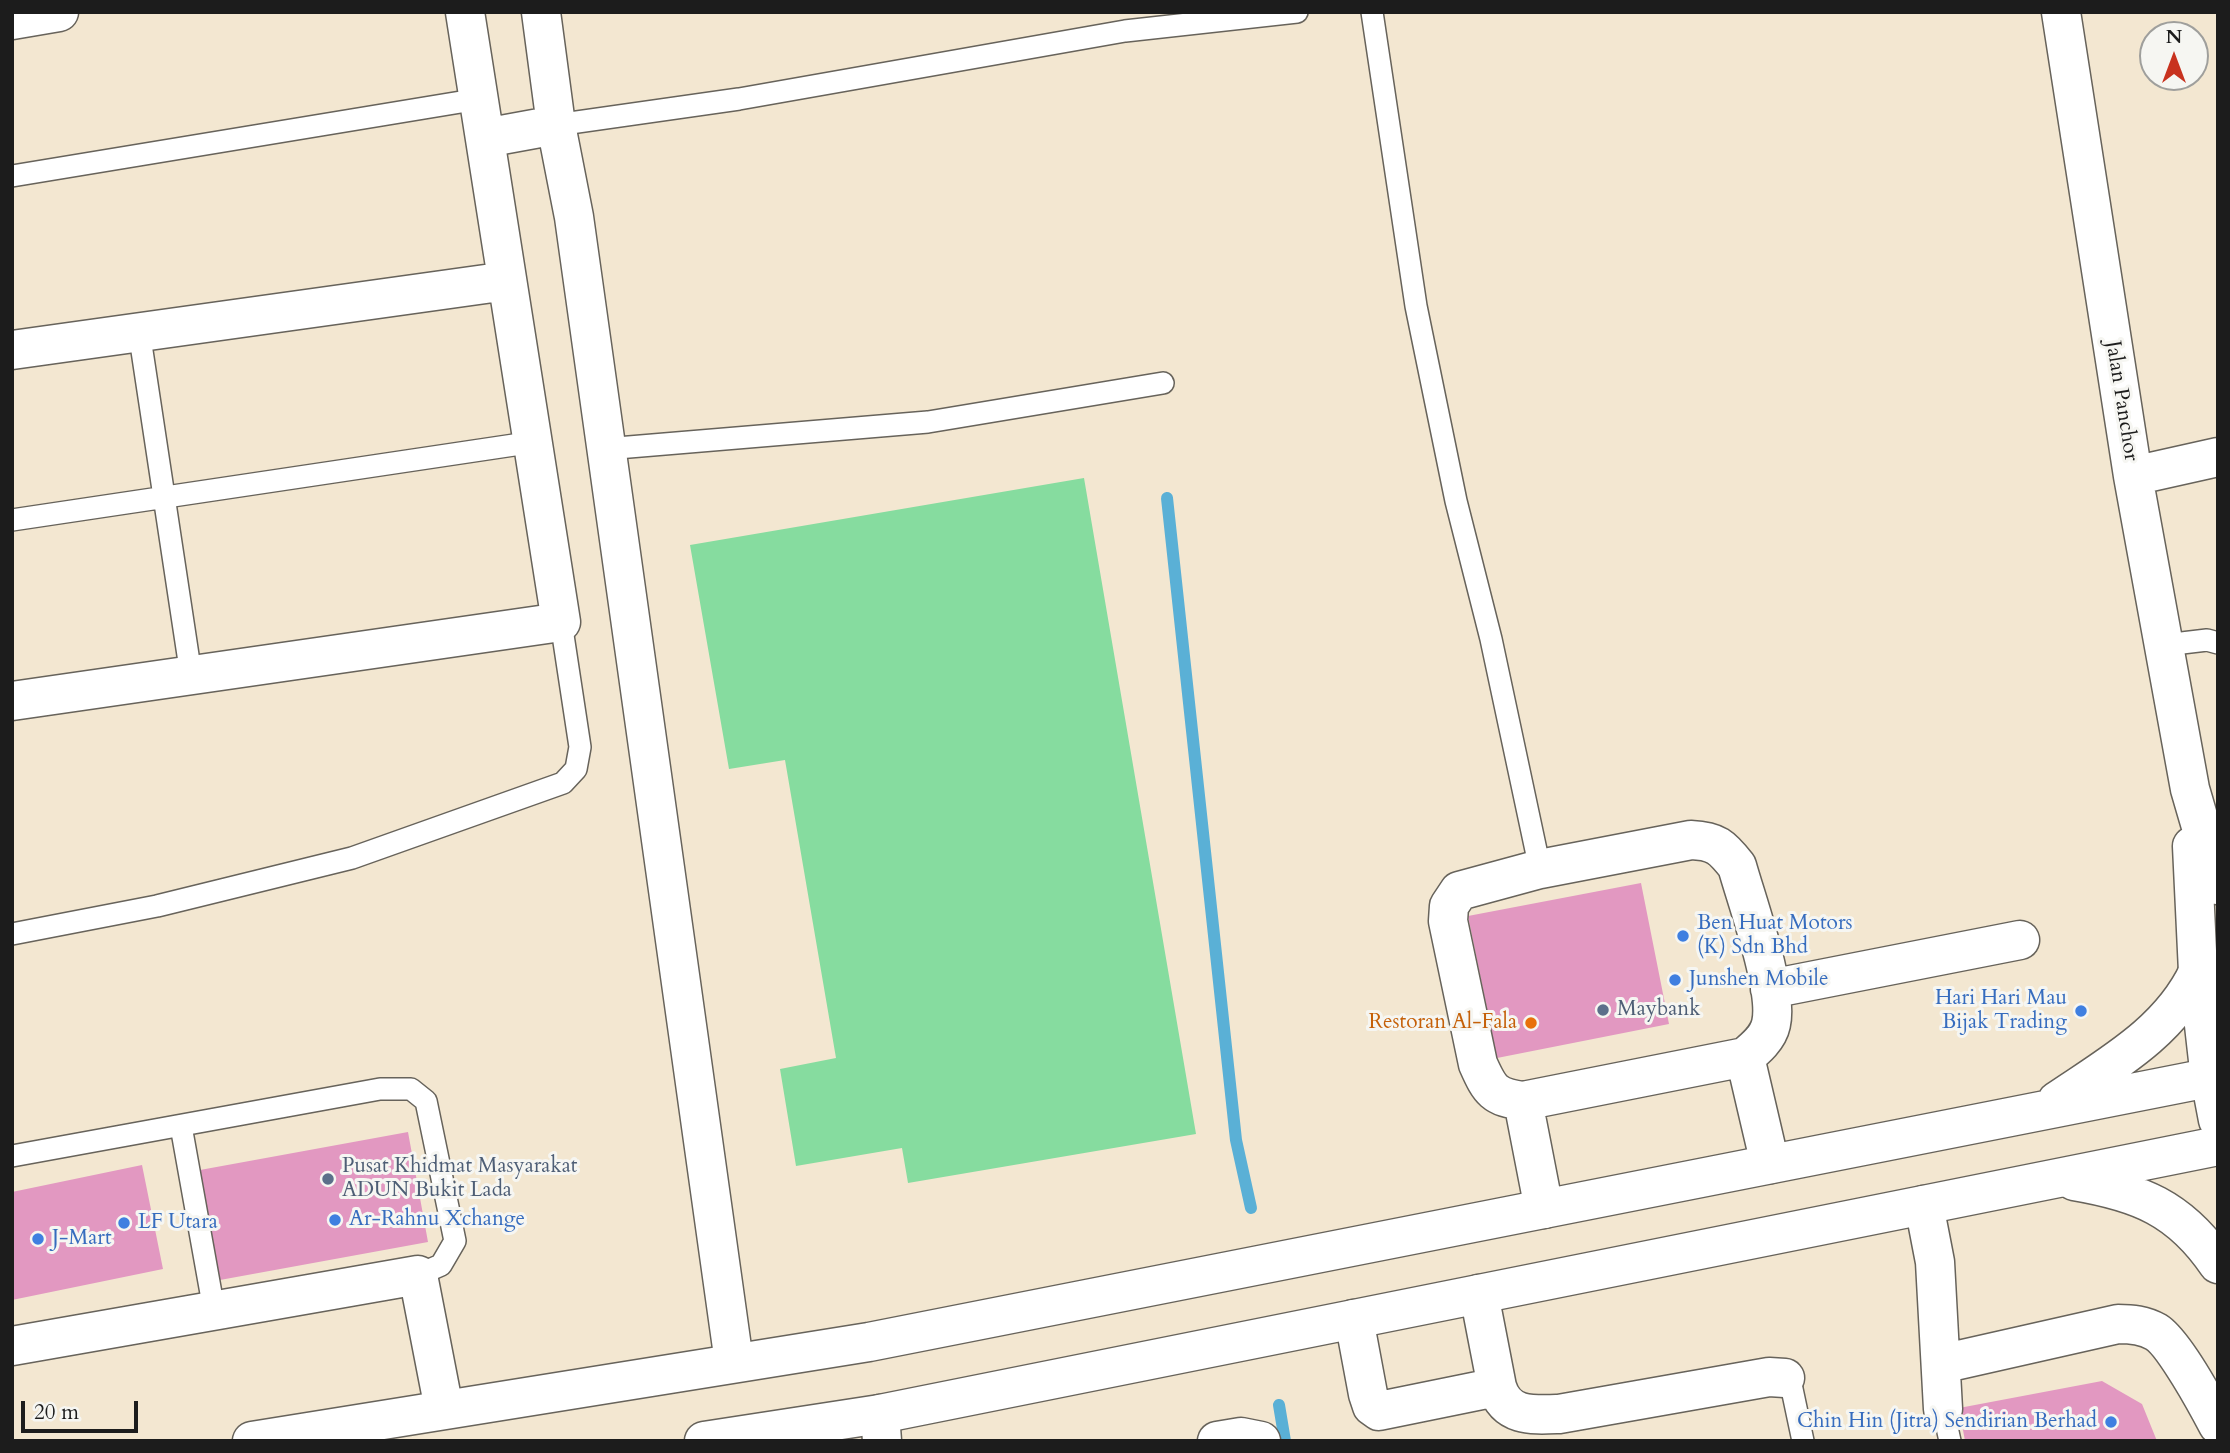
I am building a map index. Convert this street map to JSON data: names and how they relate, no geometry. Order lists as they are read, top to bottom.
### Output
{
  "streets": {
    "main road": ["Jalan Panchor"]
  },
  "places": [
    "Ben Huat Motors (K) Sdn Bhd",
    "Junshen Mobile",
    "Maybank",
    "Hari Hari Mau Bijak Trading",
    "Restoran Al-Fala",
    "Pusat Khidmat Masyarakat ADUN Bukit Lada",
    "Ar-Rahnu Xchange",
    "LF Utara",
    "J-Mart",
    "Chin Hin (Jitra) Sendirian Berhad"
  ],
  "scale_bar": "20 m",
  "north": "top"
}
